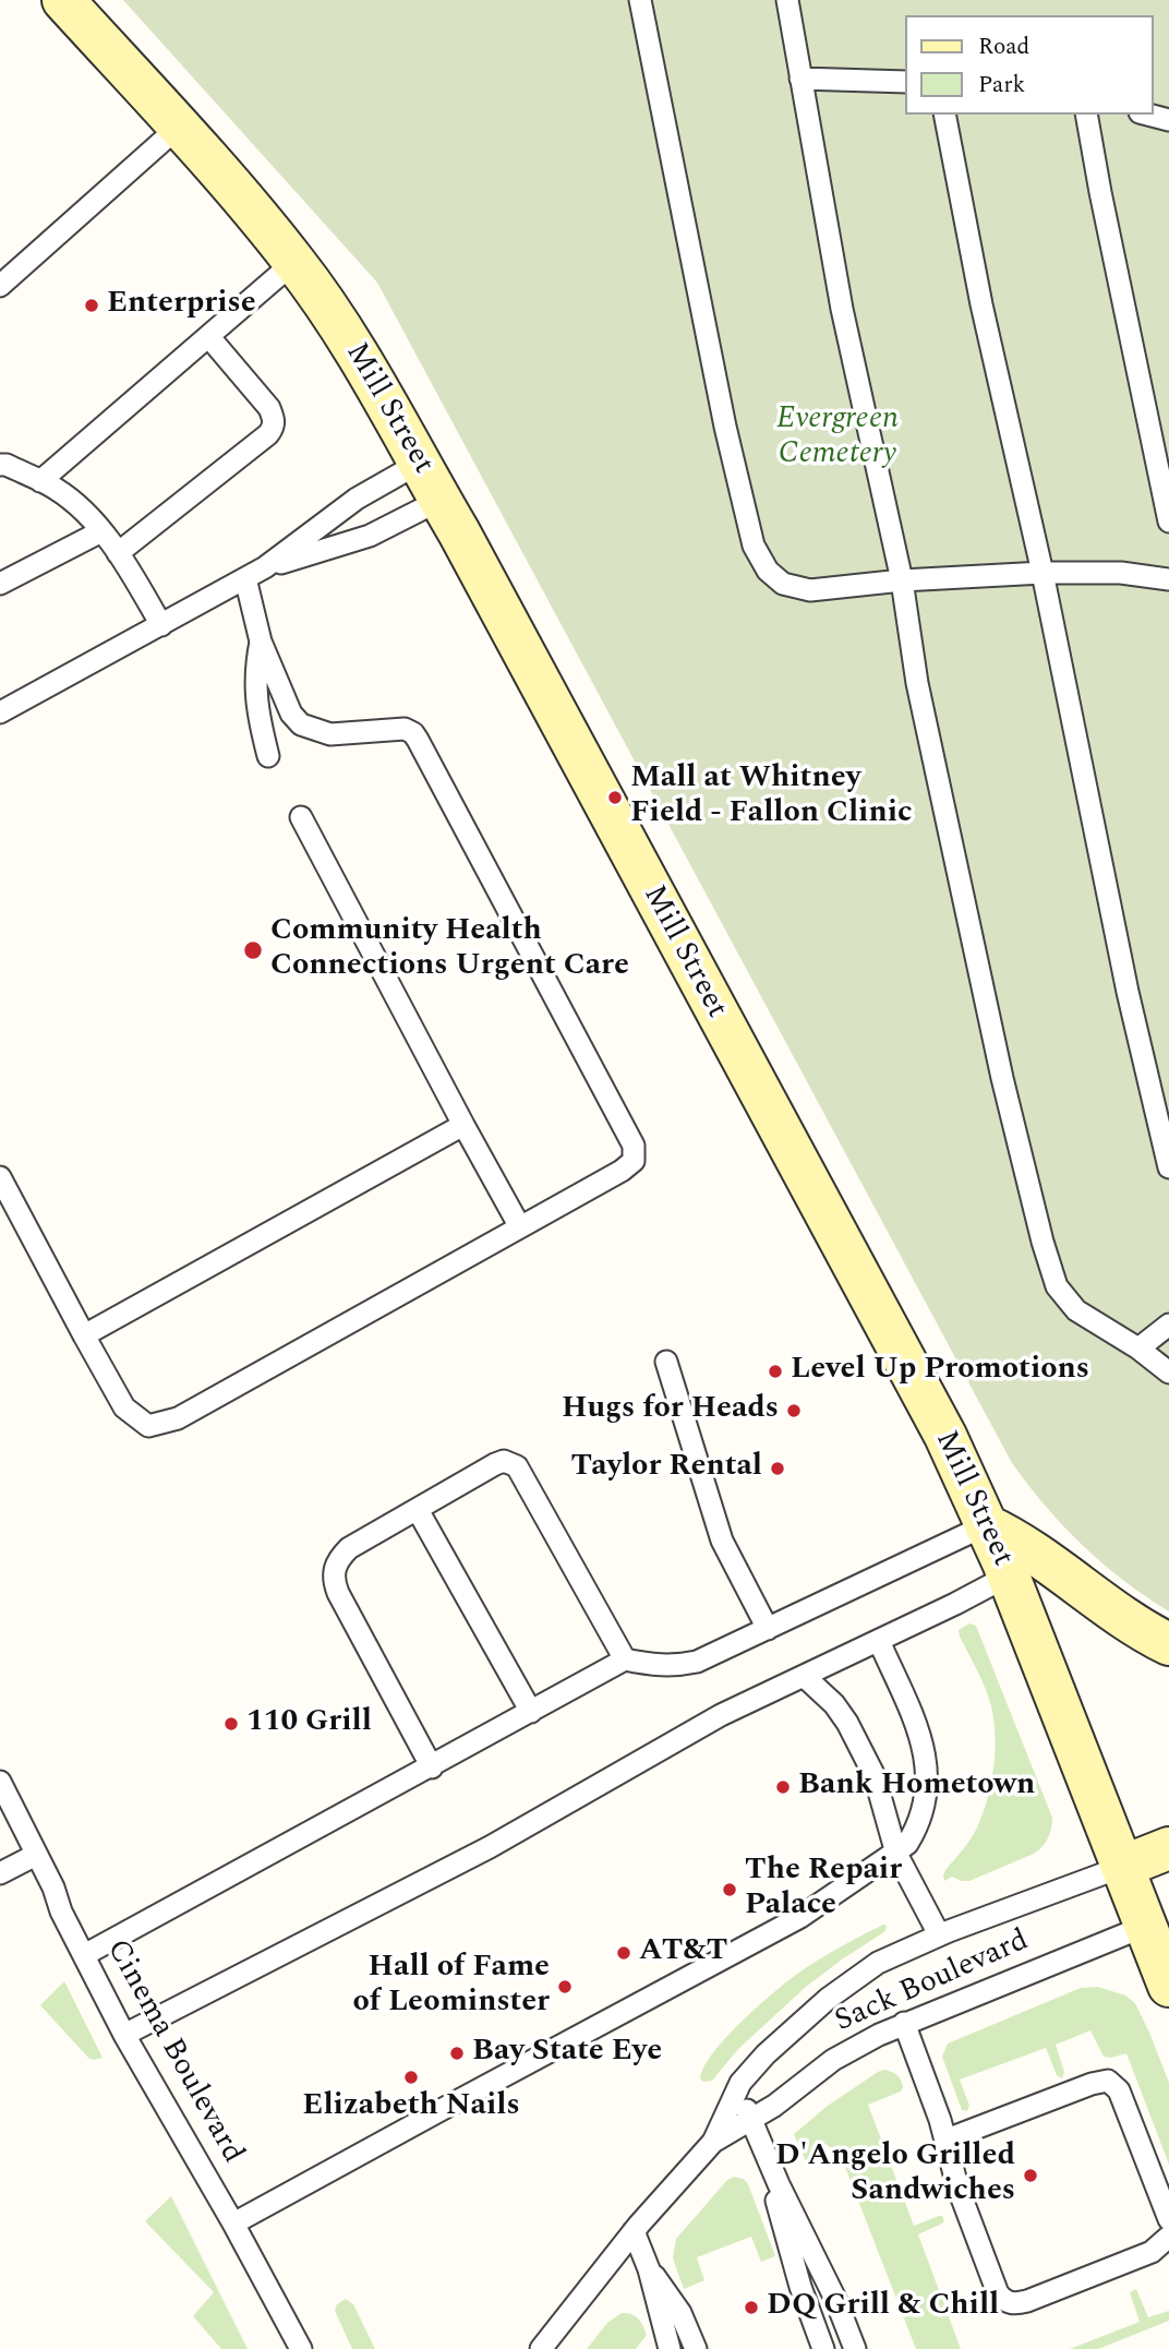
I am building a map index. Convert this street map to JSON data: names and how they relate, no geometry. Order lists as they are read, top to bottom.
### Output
{
  "streets": {
    "main road": ["Mill Street"],
    "lane": ["Sack Boulevard", "Cinema Boulevard"]
  },
  "crossings": [
    ["Mill Street", "Sack Boulevard"]
  ],
  "parks": ["Evergreen Cemetery"],
  "places": [
    "Enterprise",
    "Mall at Whitney Field - Fallon Clinic",
    "Community Health Connections Urgent Care",
    "Level Up Promotions",
    "Hugs for Heads",
    "Taylor Rental",
    "110 Grill",
    "Bank Hometown",
    "The Repair Palace",
    "AT&T",
    "Hall of Fame of Leominster",
    "Bay State Eye",
    "Elizabeth Nails",
    "D'Angelo Grilled Sandwiches",
    "DQ Grill & Chill"
  ],
  "legend": ["Road", "Park"]
}
